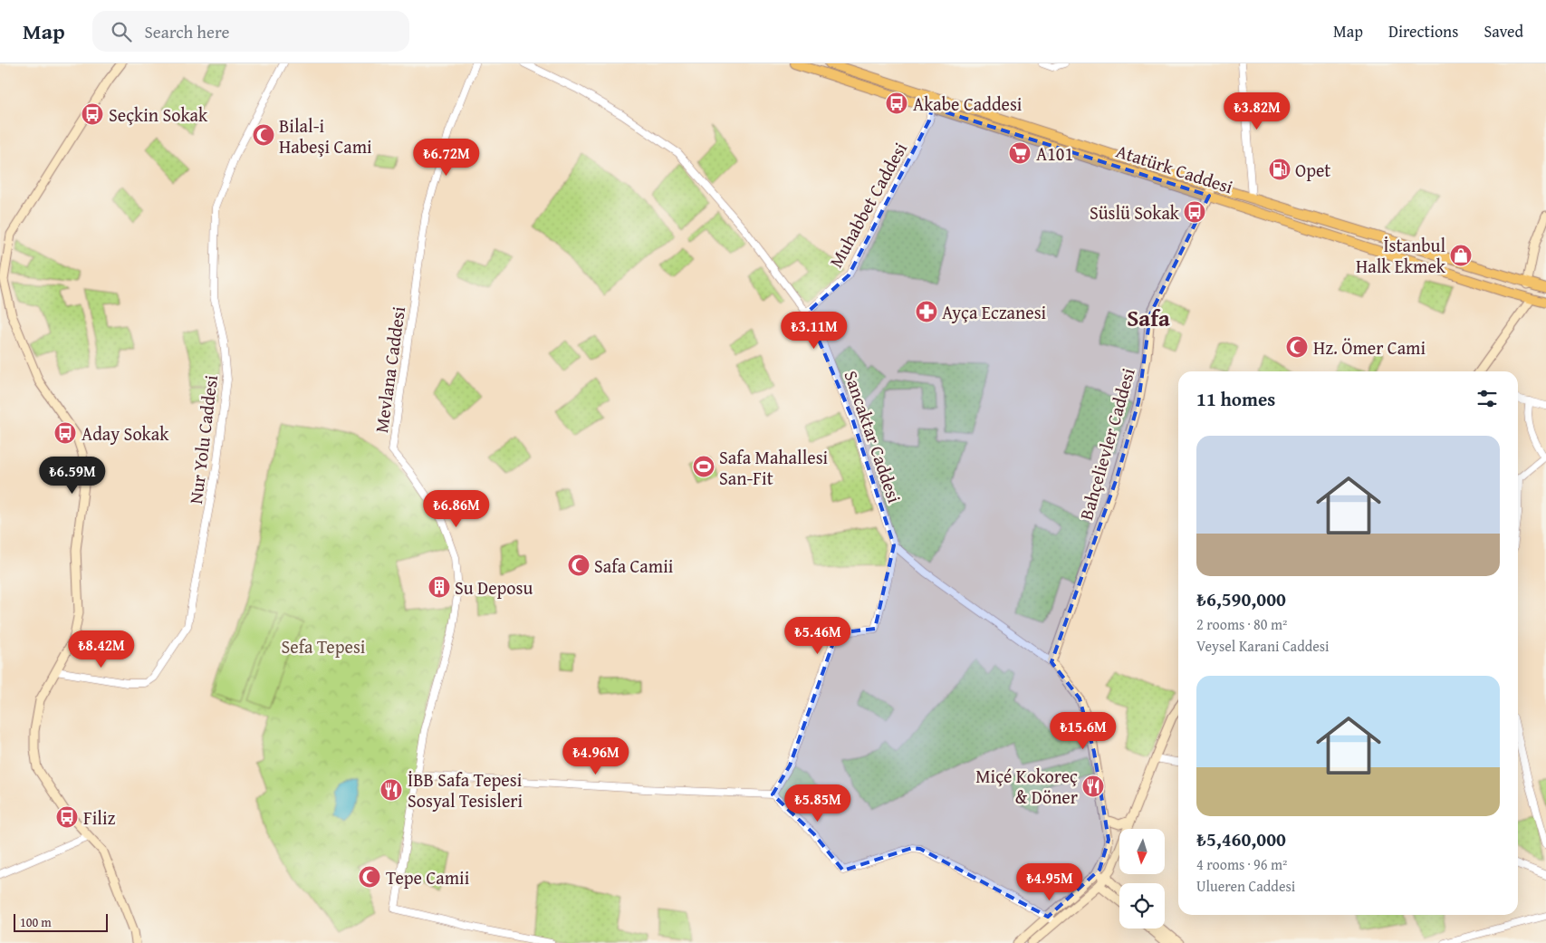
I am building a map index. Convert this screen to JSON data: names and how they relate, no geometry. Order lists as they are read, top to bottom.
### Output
{
  "streets": {
    "main road": ["Atatürk Caddesi", "Bahçelievler Caddesi"],
    "street": [
      "Muhabbet Caddesi",
      "Mevlana Caddesi",
      "Sancaktar Caddesi",
      "Nur Yolu Caddesi"
    ]
  },
  "crossings": [
    ["Atatürk Caddesi", "Muhabbet Caddesi"],
    ["Atatürk Caddesi", "Bahçelievler Caddesi"],
    ["Muhabbet Caddesi", "Sancaktar Caddesi"]
  ],
  "districts": ["Safa"],
  "parks": ["Sefa Tepesi"],
  "places": {
    "bus stop": [
      "Akabe Caddesi",
      "Seçkin Sokak",
      "Süslü Sokak",
      "Aday Sokak",
      "Filiz"
    ],
    "mosque": [
      "Bilal-i Habeşi Cami",
      "Hz. Ömer Cami",
      "Safa Camii",
      "Tepe Camii"
    ],
    "supermarket": ["A101"],
    "fuel station": ["Opet"],
    "shop": ["İstanbul Halk Ekmek"],
    "pharmacy": ["Ayça Eczanesi"],
    "sports": ["Safa Mahallesi San-Fit"],
    "building": ["Su Deposu"],
    "restaurant": ["Miçé Kokoreç & Döner", "İBB Safa Tepesi Sosyal Tesisleri"]
  },
  "scale_bar": "100 m",
  "north": "bottom",
  "page": {
    "header": "Map",
    "search": "Search here",
    "nav": ["Map", "Directions", "Saved"],
    "price": [
      "₺3.82M",
      "₺6.72M",
      "₺3.11M",
      "₺6.59M",
      "₺6.86M",
      "₺5.46M",
      "₺8.42M",
      "₺15.6M",
      "₺4.96M",
      "₺5.85M",
      "₺4.95M"
    ],
    "heading": "11 homes",
    "list": [
      {
        "name": "₺6,590,000",
        "note": "2 rooms · 80 m² · Veysel Karani Caddesi"
      },
      {
        "name": "₺5,460,000",
        "note": "4 rooms · 96 m² · Ulueren Caddesi"
      }
    ],
    "scale": "100 m"
  }
}
